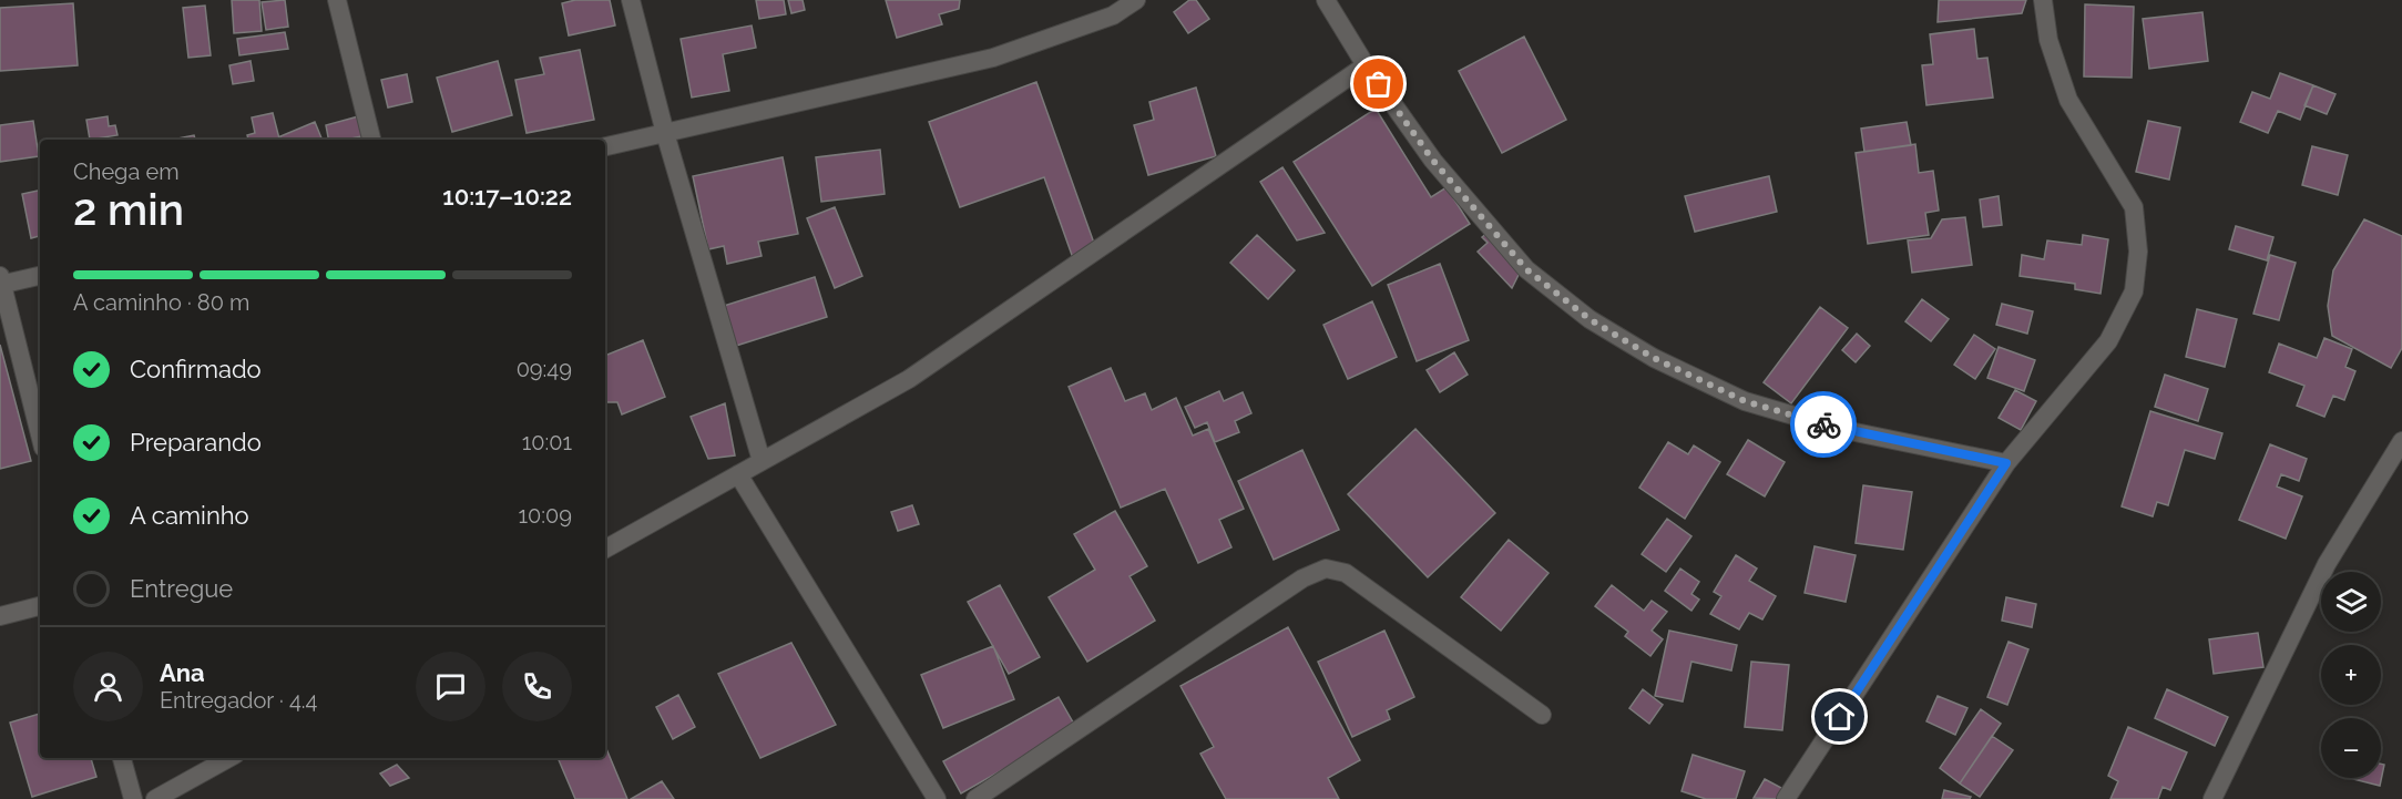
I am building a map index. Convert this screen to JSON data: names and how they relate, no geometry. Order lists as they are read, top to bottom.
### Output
{
  "page": {
    "heading": ["2 min", "Chega em", "10:17–10:22"],
    "panel": ["Ana", "Entregador · 4.4"],
    "bar": "A caminho · 80 m",
    "list": [
      ["Confirmado", "09:49"],
      ["Preparando", "10:01"],
      ["A caminho", "10:09"],
      "Entregue"
    ],
    "map_buttons": ["+", "−"]
  }
}
